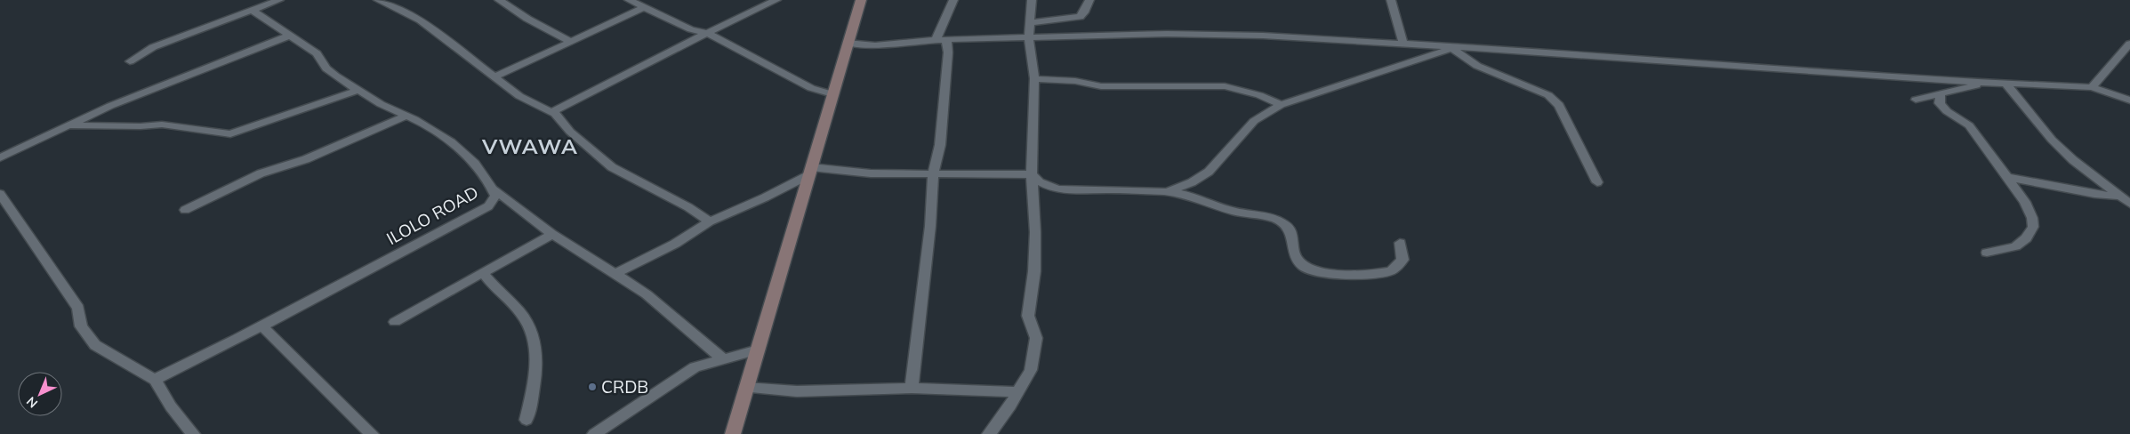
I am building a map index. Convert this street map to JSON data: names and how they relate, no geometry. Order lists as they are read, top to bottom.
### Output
{
  "streets": {
    "street": ["ILOLO ROAD"]
  },
  "districts": ["VWAWA"],
  "places": ["CRDB"],
  "north": "bottom left"
}
